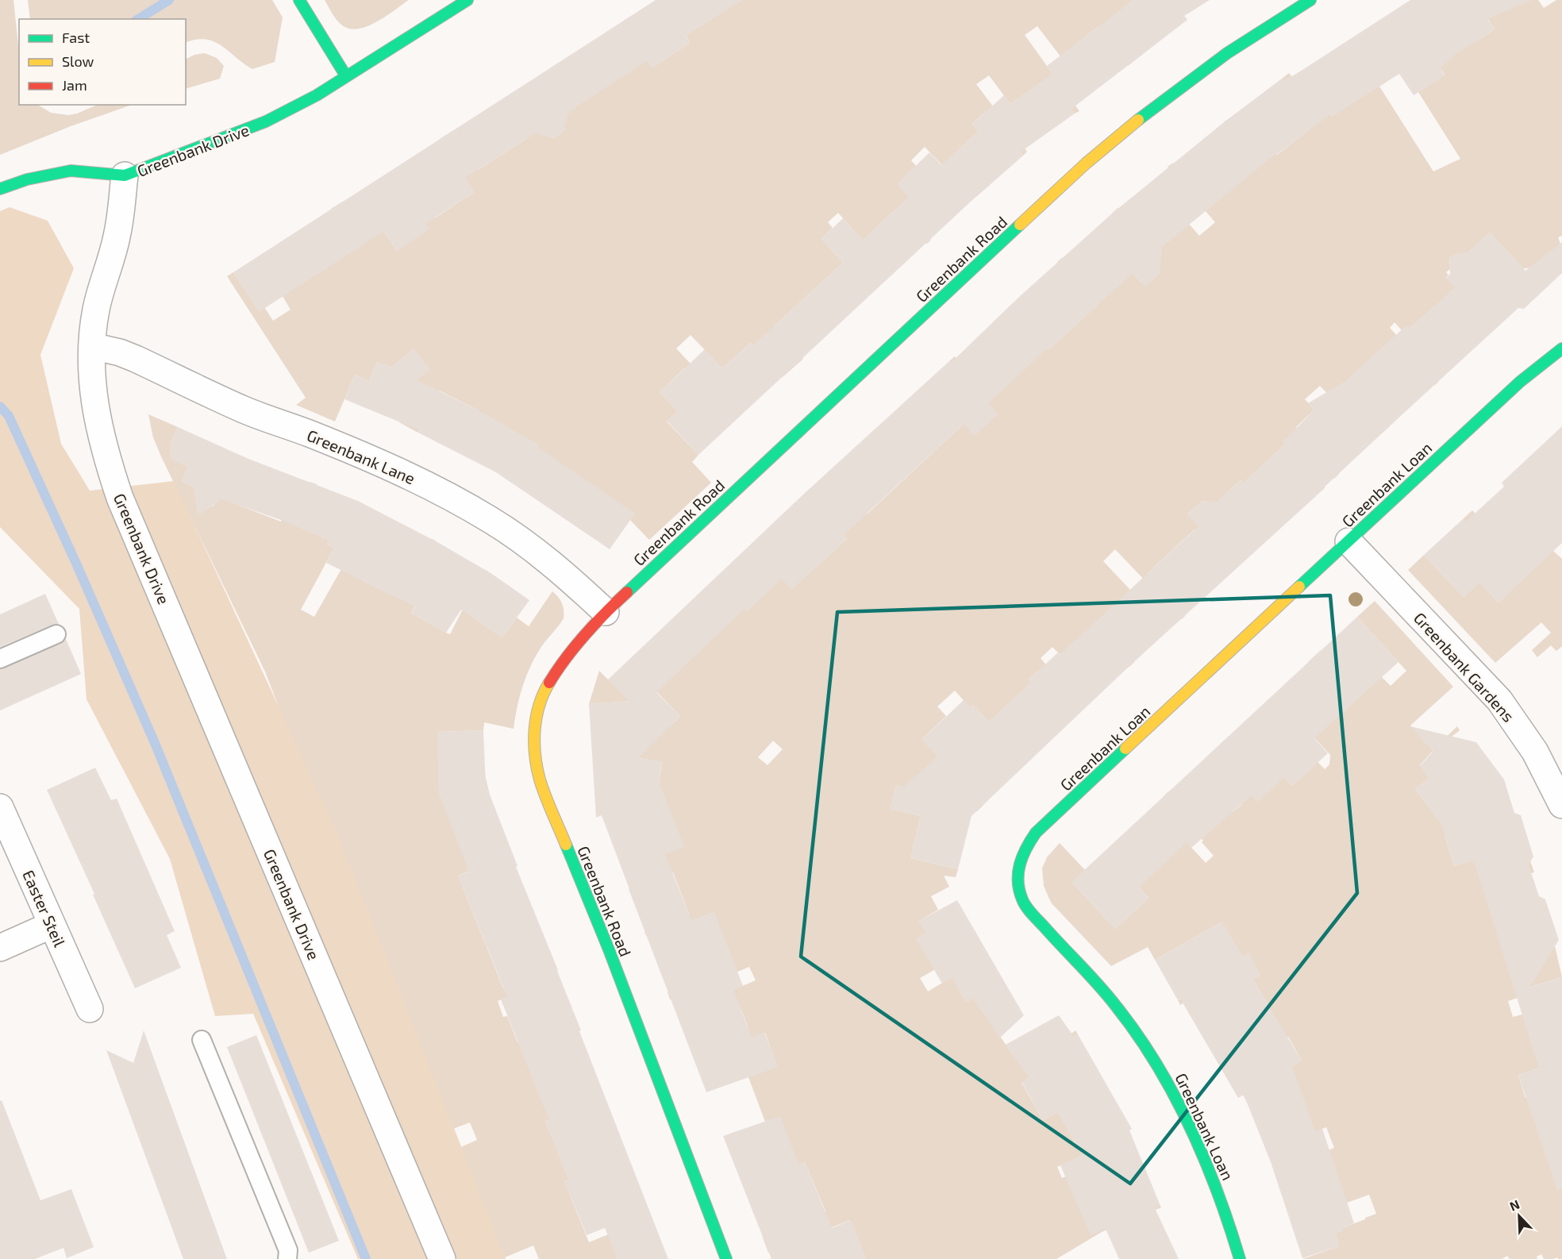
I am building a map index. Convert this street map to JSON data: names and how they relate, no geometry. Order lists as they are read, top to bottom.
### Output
{
  "streets": {
    "street": [
      "Greenbank Drive",
      "Greenbank Road",
      "Greenbank Lane",
      "Greenbank Loan",
      "Greenbank Gardens",
      "Easter Steil"
    ]
  },
  "crossings": [
    ["Greenbank Drive", "Greenbank Lane"],
    ["Greenbank Road", "Greenbank Lane"],
    ["Greenbank Loan", "Greenbank Gardens"]
  ],
  "legend": ["Fast", "Slow", "Jam"],
  "north": "top left"
}
